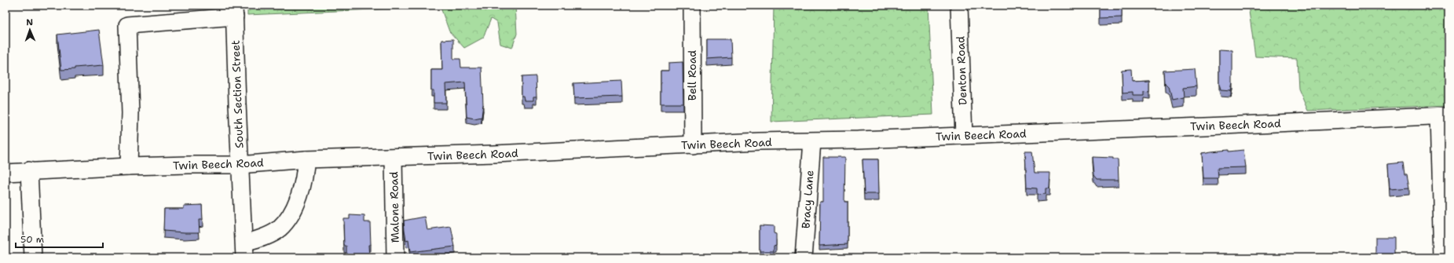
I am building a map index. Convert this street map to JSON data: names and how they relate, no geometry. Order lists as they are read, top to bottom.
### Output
{
  "streets": {
    "street": [
      "Denton Road",
      "Bell Road",
      "South Section Street",
      "Twin Beech Road",
      "Bracy Lane",
      "Malone Road"
    ]
  },
  "crossings": [
    ["Denton Road", "Twin Beech Road"],
    ["Bell Road", "Twin Beech Road"],
    ["South Section Street", "Twin Beech Road"],
    ["Twin Beech Road", "Bracy Lane"],
    ["Twin Beech Road", "Malone Road"]
  ],
  "scale_bar": "50 m",
  "north": "top"
}
